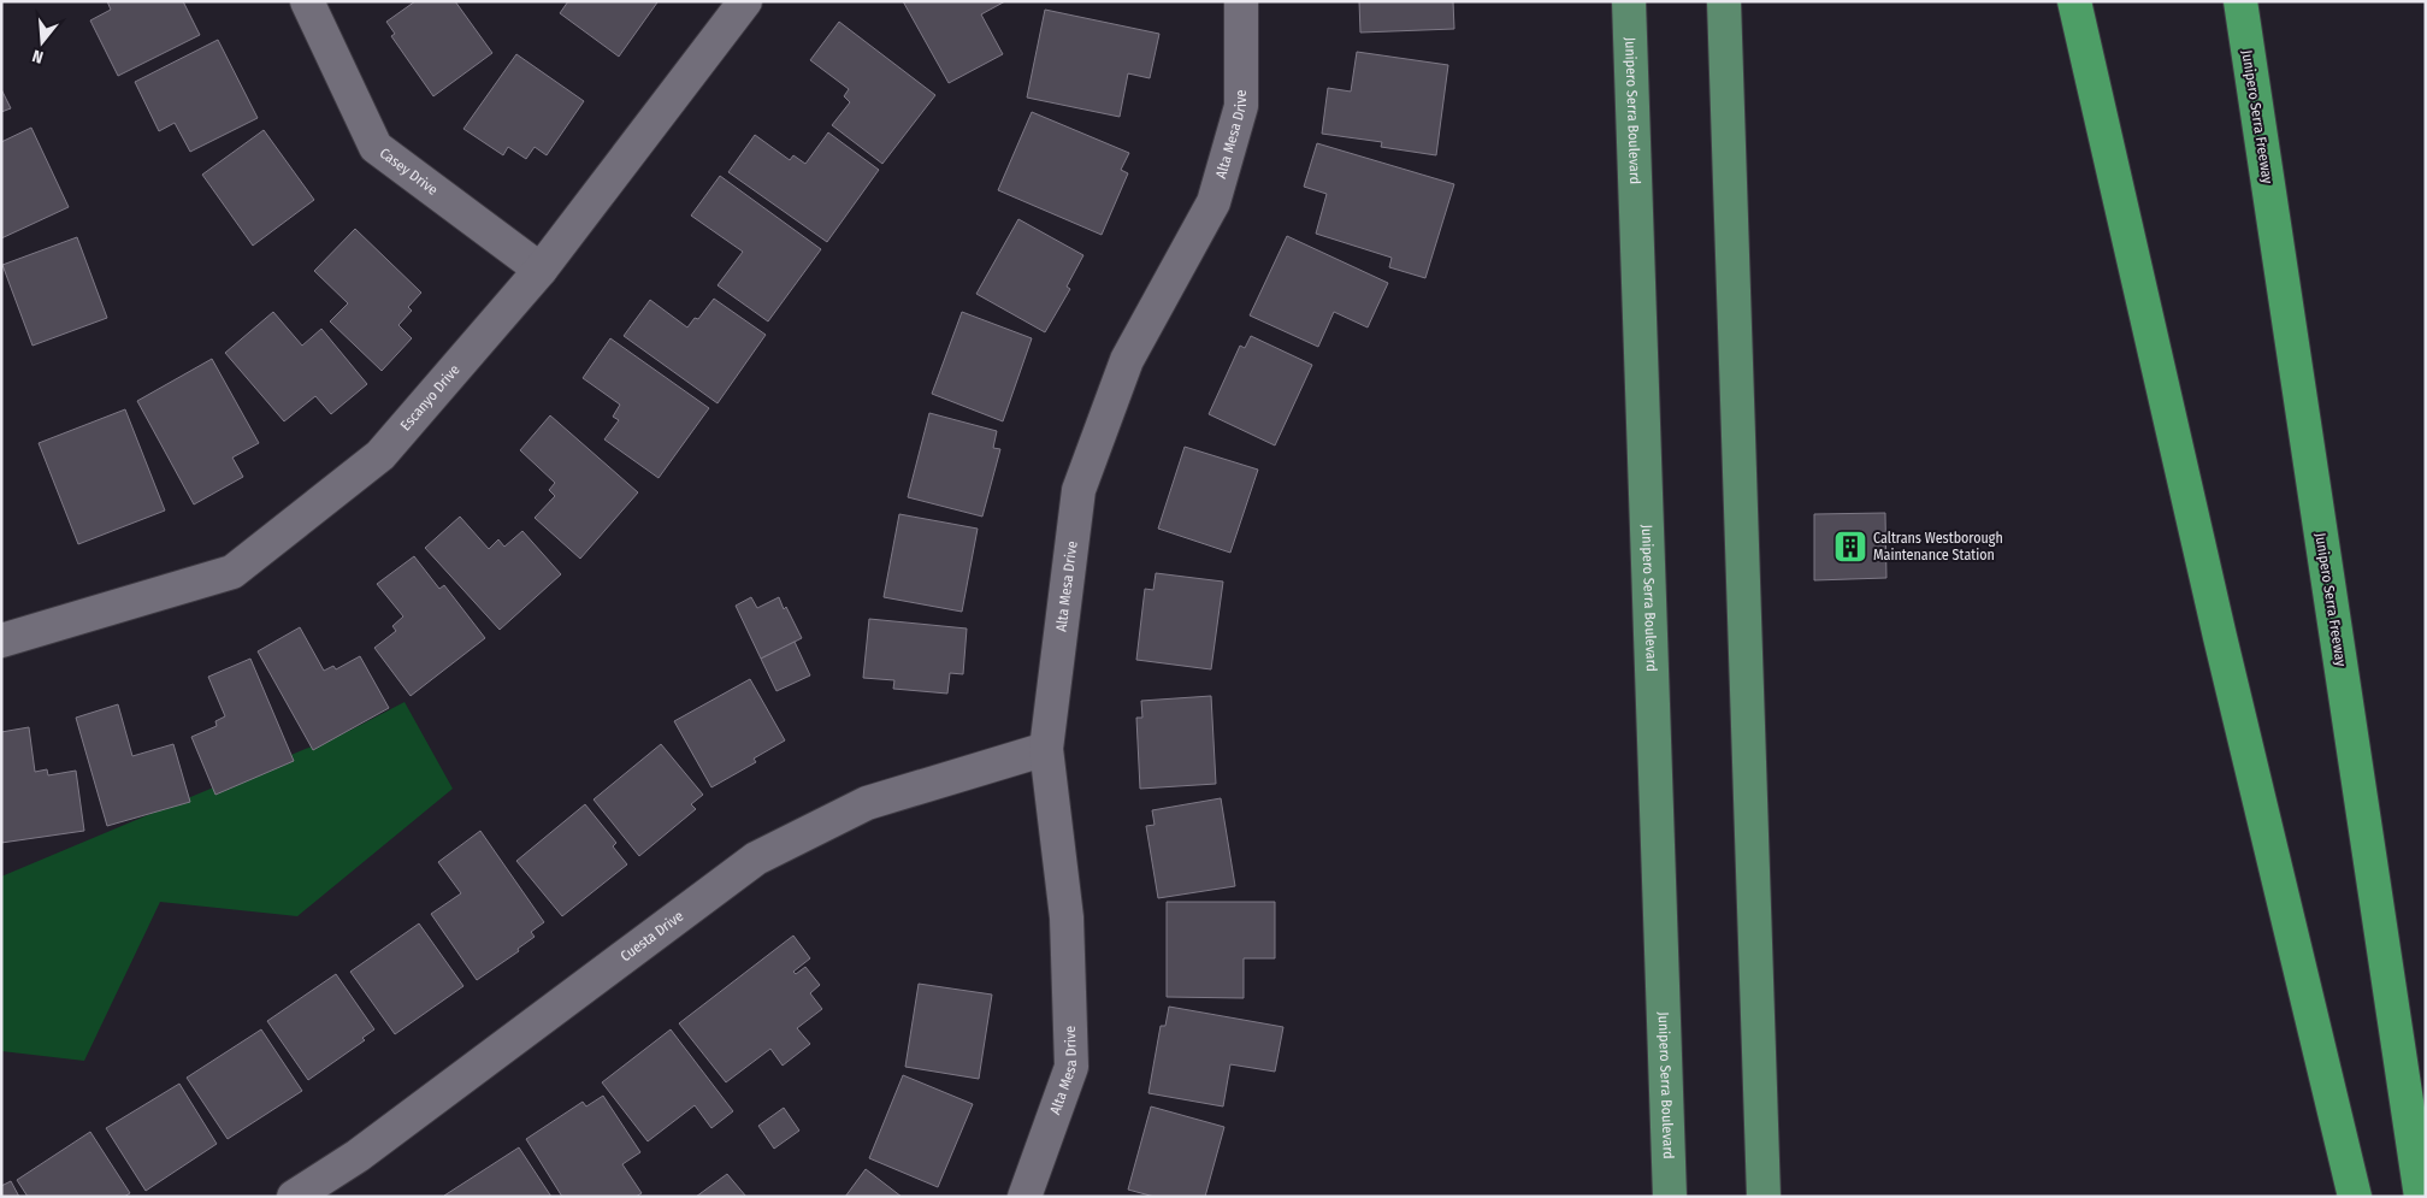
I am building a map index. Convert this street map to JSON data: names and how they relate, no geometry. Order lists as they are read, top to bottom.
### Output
{
  "streets": {
    "highway": ["Junipero Serra Freeway"],
    "main road": ["Junipero Serra Boulevard"],
    "street": [
      "Alta Mesa Drive",
      "Casey Drive",
      "Escanyo Drive",
      "Cuesta Drive"
    ]
  },
  "crossings": [
    ["Alta Mesa Drive", "Cuesta Drive"],
    ["Casey Drive", "Escanyo Drive"]
  ],
  "places": {
    "building": ["Caltrans Westborough Maintenance Station"]
  },
  "north": "bottom"
}
